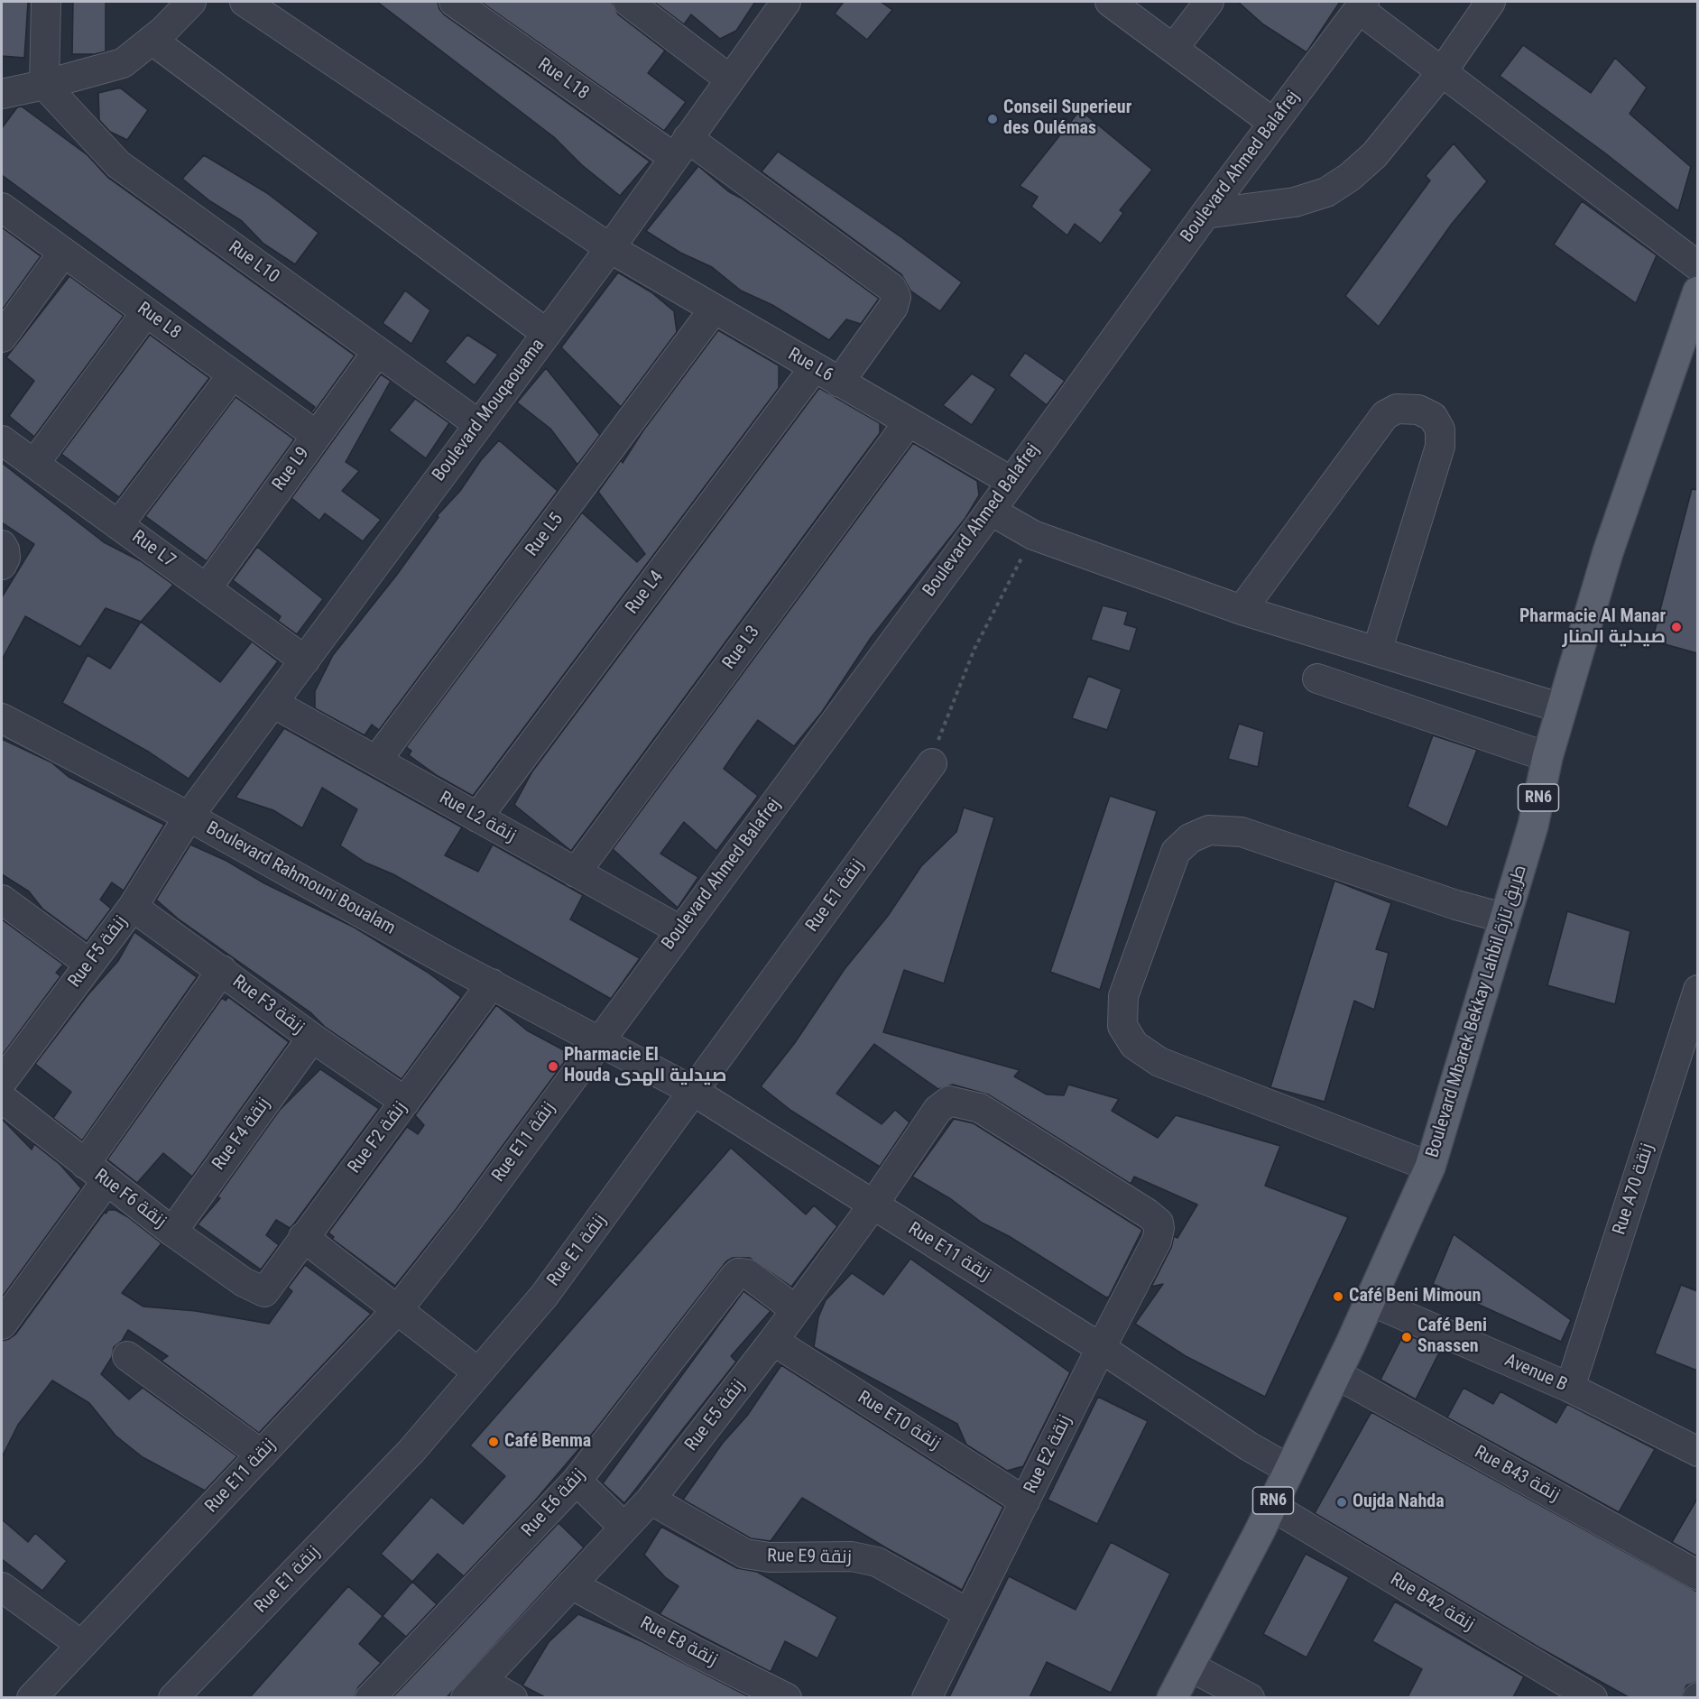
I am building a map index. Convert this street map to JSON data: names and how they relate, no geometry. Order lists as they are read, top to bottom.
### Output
{
  "streets": {
    "main road": ["RN6", "Boulevard Mbarek Bekkay Lahbil طريق تازة"],
    "street": [
      "Rue L18",
      "Boulevard Ahmed Balafrej",
      "Rue L10",
      "Rue L8",
      "Rue L6",
      "Boulevard Mouqaouama",
      "Rue L9",
      "Rue L5",
      "Rue L7",
      "Rue L4",
      "Rue L3",
      "Rue L2 زنقة",
      "Boulevard Rahmouni Boualam",
      "Rue E1 زنقة",
      "Rue F5 زنقة",
      "Rue F3 زنقة",
      "Rue F4 زنقة",
      "Rue F2 زنقة",
      "Rue E11 زنقة",
      "Rue A70 زنقة",
      "Rue F6 زنقة",
      "Avenue B",
      "Rue E5 زنقة",
      "Rue E10 زنقة",
      "Rue E2 زنقة",
      "Rue B43 زنقة",
      "Rue E6 زنقة",
      "Rue E9 زنقة",
      "Rue B42 زنقة",
      "Rue E8 زنقة"
    ]
  },
  "crossings": [
    ["Rue L18", "Rue L6"],
    ["Rue L18", "Boulevard Mouqaouama"],
    ["Boulevard Ahmed Balafrej", "Rue L6"],
    ["Boulevard Ahmed Balafrej", "Rue L2 زنقة"],
    ["Boulevard Ahmed Balafrej", "Boulevard Rahmouni Boualam"],
    ["Boulevard Ahmed Balafrej", "Rue E11 زنقة"],
    ["Rue L10", "Boulevard Mouqaouama"],
    ["Rue L10", "Rue L9"],
    ["Rue L8", "Rue L9"],
    ["Rue L6", "Boulevard Mouqaouama"],
    ["Rue L6", "Rue L5"],
    ["Rue L6", "Rue L4"],
    ["Rue L6", "Rue L3"],
    ["Boulevard Mouqaouama", "Rue L7"],
    ["Boulevard Mouqaouama", "Rue L2 زنقة"],
    ["Boulevard Mouqaouama", "Boulevard Rahmouni Boualam"],
    ["Boulevard Mouqaouama", "Rue F5 زنقة"],
    ["Rue L9", "Rue L7"],
    ["Rue L5", "Rue L2 زنقة"],
    ["Rue L4", "Rue L2 زنقة"],
    ["Rue L3", "Rue L2 زنقة"],
    ["Boulevard Rahmouni Boualam", "Rue F5 زنقة"],
    ["Boulevard Rahmouni Boualam", "Rue F2 زنقة"],
    ["Boulevard Rahmouni Boualam", "Rue E11 زنقة"],
    ["Rue E1 زنقة", "Rue E11 زنقة"],
    ["Rue F5 زنقة", "Rue F3 زنقة"],
    ["Rue F3 زنقة", "Rue F4 زنقة"],
    ["Rue F3 زنقة", "Rue F2 زنقة"],
    ["Boulevard Mbarek Bekkay Lahbil طريق تازة", "Rue E11 زنقة"],
    ["Boulevard Mbarek Bekkay Lahbil طريق تازة", "Avenue B"],
    ["Boulevard Mbarek Bekkay Lahbil طريق تازة", "Rue B43 زنقة"],
    ["Boulevard Mbarek Bekkay Lahbil طريق تازة", "Rue B42 زنقة"],
    ["Rue F4 زنقة", "Rue F6 زنقة"],
    ["Rue F2 زنقة", "Rue F6 زنقة"],
    ["Rue E11 زنقة", "Rue E5 زنقة"],
    ["Rue E11 زنقة", "Rue E2 زنقة"],
    ["Rue A70 زنقة", "Avenue B"],
    ["Rue E5 زنقة", "Rue E10 زنقة"],
    ["Rue E5 زنقة", "Rue E2 زنقة"],
    ["Rue E5 زنقة", "Rue E6 زنقة"],
    ["Rue E5 زنقة", "Rue E9 زنقة"],
    ["Rue E5 زنقة", "Rue E8 زنقة"],
    ["Rue E10 زنقة", "Rue E2 زنقة"],
    ["Rue E2 زنقة", "Rue E9 زنقة"]
  ],
  "places": [
    "Conseil Superieur des Oulémas",
    "Pharmacie Al Manar صيدلية المنار",
    "Pharmacie El Houda صيدلية الهدى",
    "Café Beni Mimoun",
    "Café Beni Snassen",
    "Café Benma",
    "Oujda Nahda"
  ]
}
